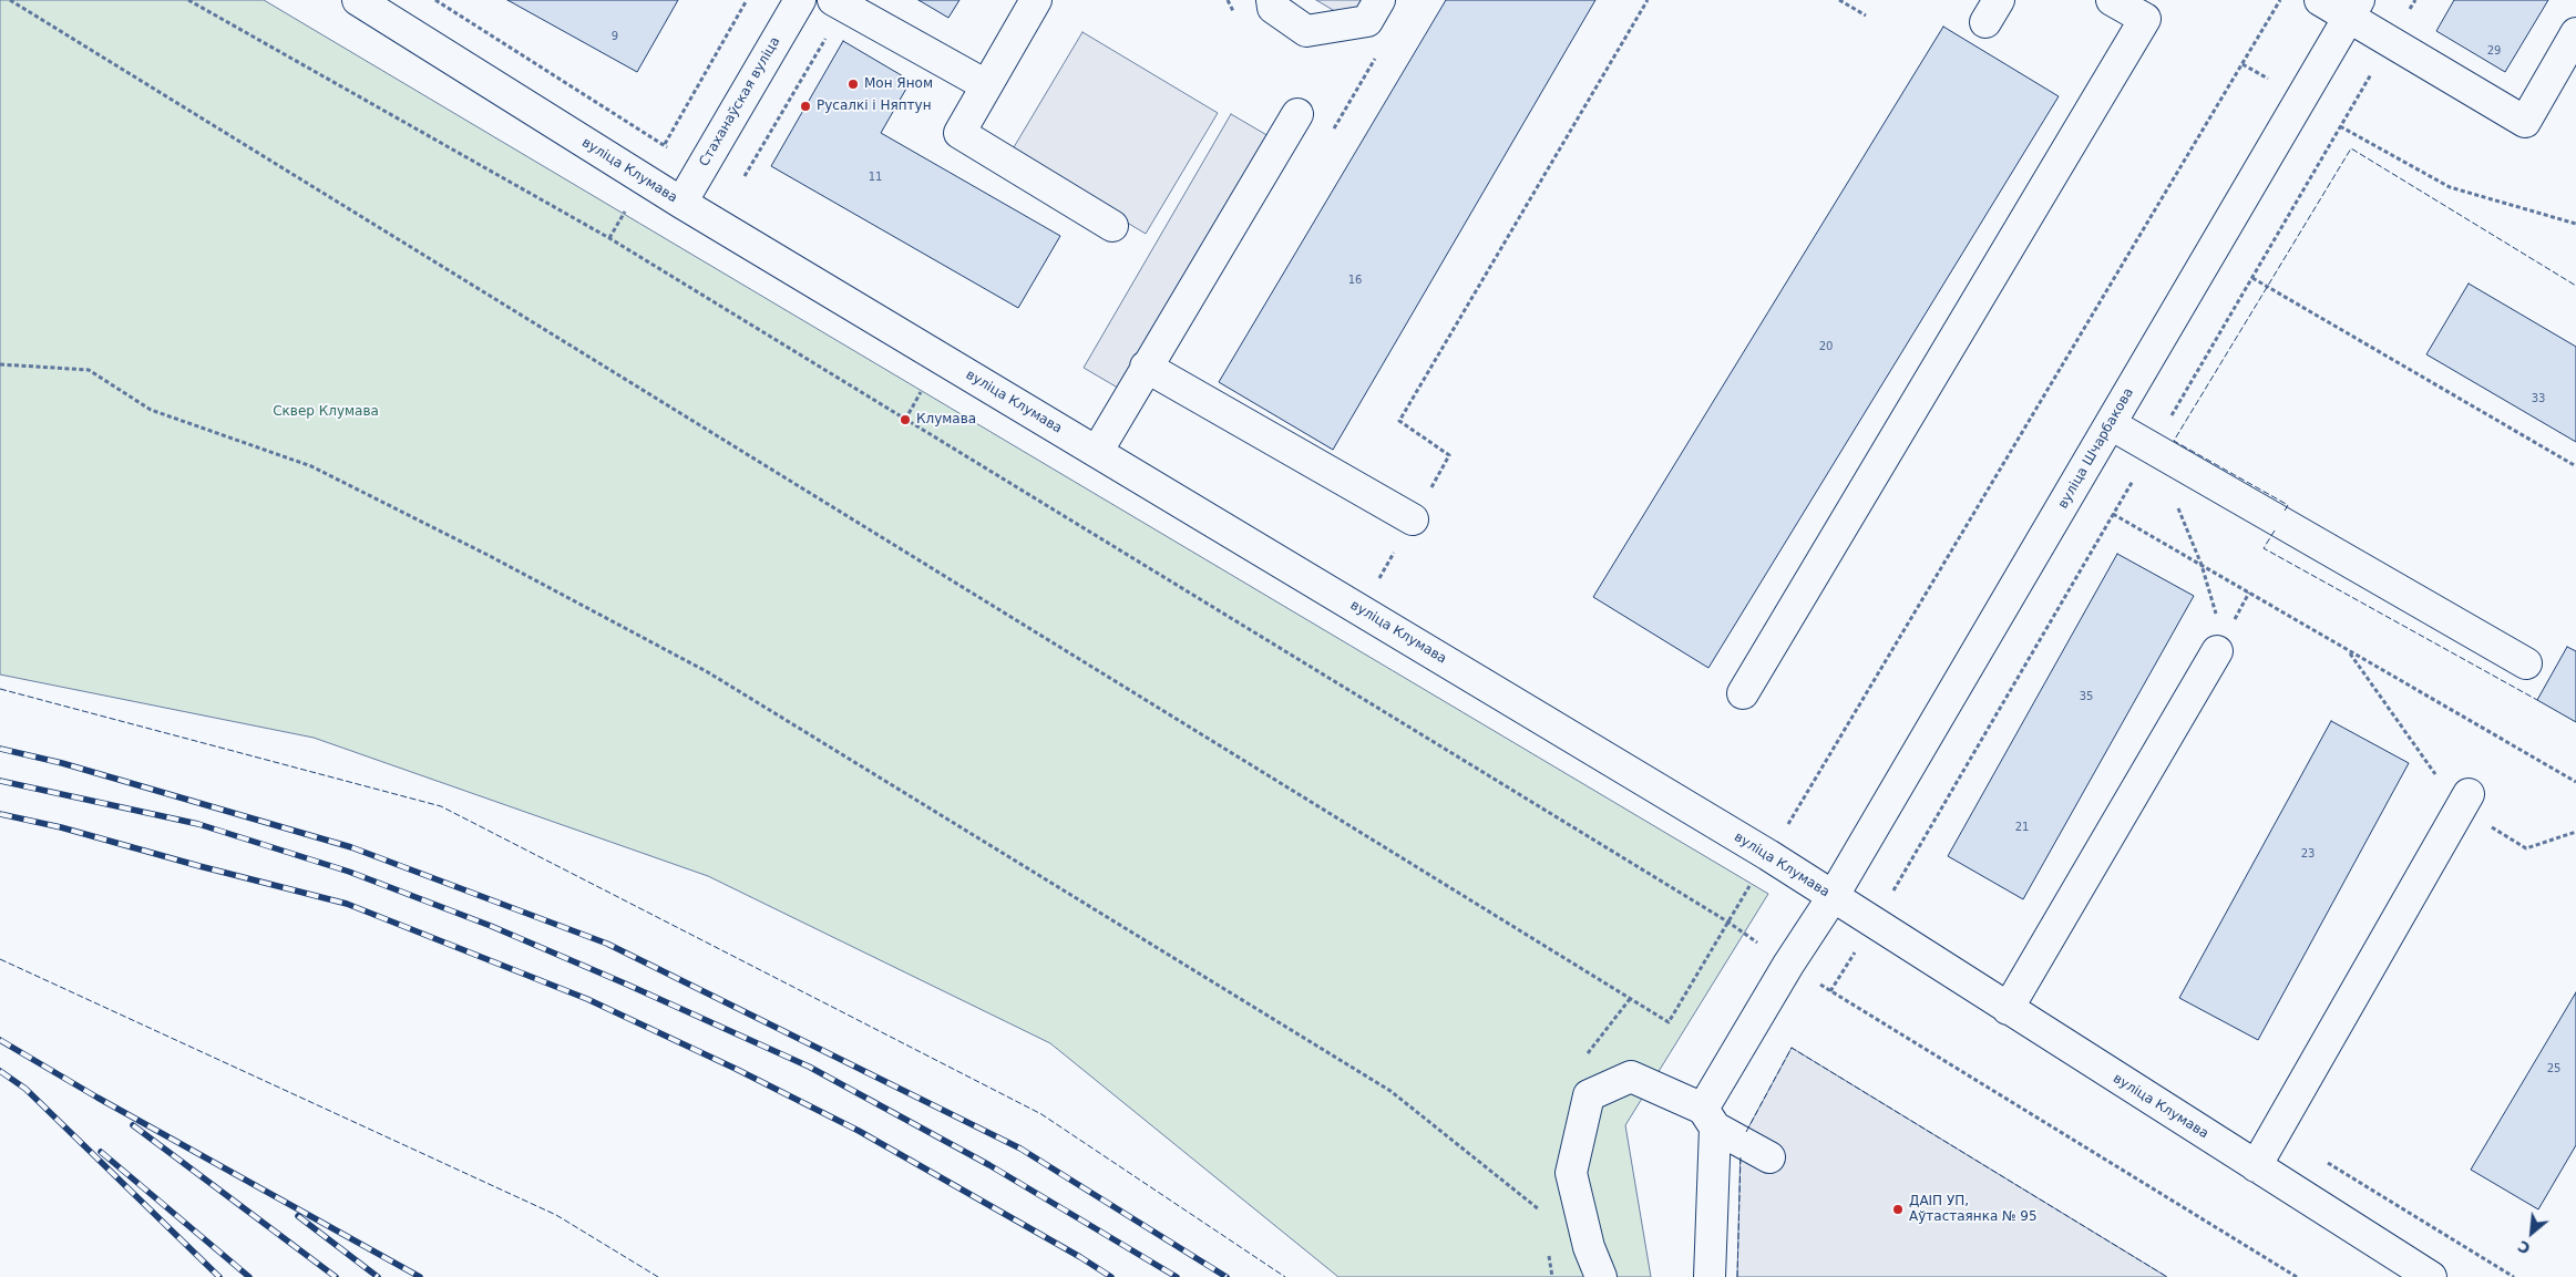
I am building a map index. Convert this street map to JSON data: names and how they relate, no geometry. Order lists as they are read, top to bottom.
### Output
{
  "streets": {
    "street": ["Стаханаўская вуліца", "вуліца Клумава", "вуліца Шчарбакова"]
  },
  "crossings": [
    ["Стаханаўская вуліца", "вуліца Клумава"],
    ["вуліца Клумава", "вуліца Шчарбакова"]
  ],
  "parks": ["Сквер Клумава"],
  "places": [
    "Мон Яном",
    "Русалкі і Няптун",
    "Клумава",
    "ДАІП УП, Аўтастаянка № 95"
  ],
  "house_numbers": [
    "9",
    "29",
    "11",
    "16",
    "20",
    "33",
    "35",
    "21",
    "23",
    "25"
  ],
  "north": "bottom left"
}
